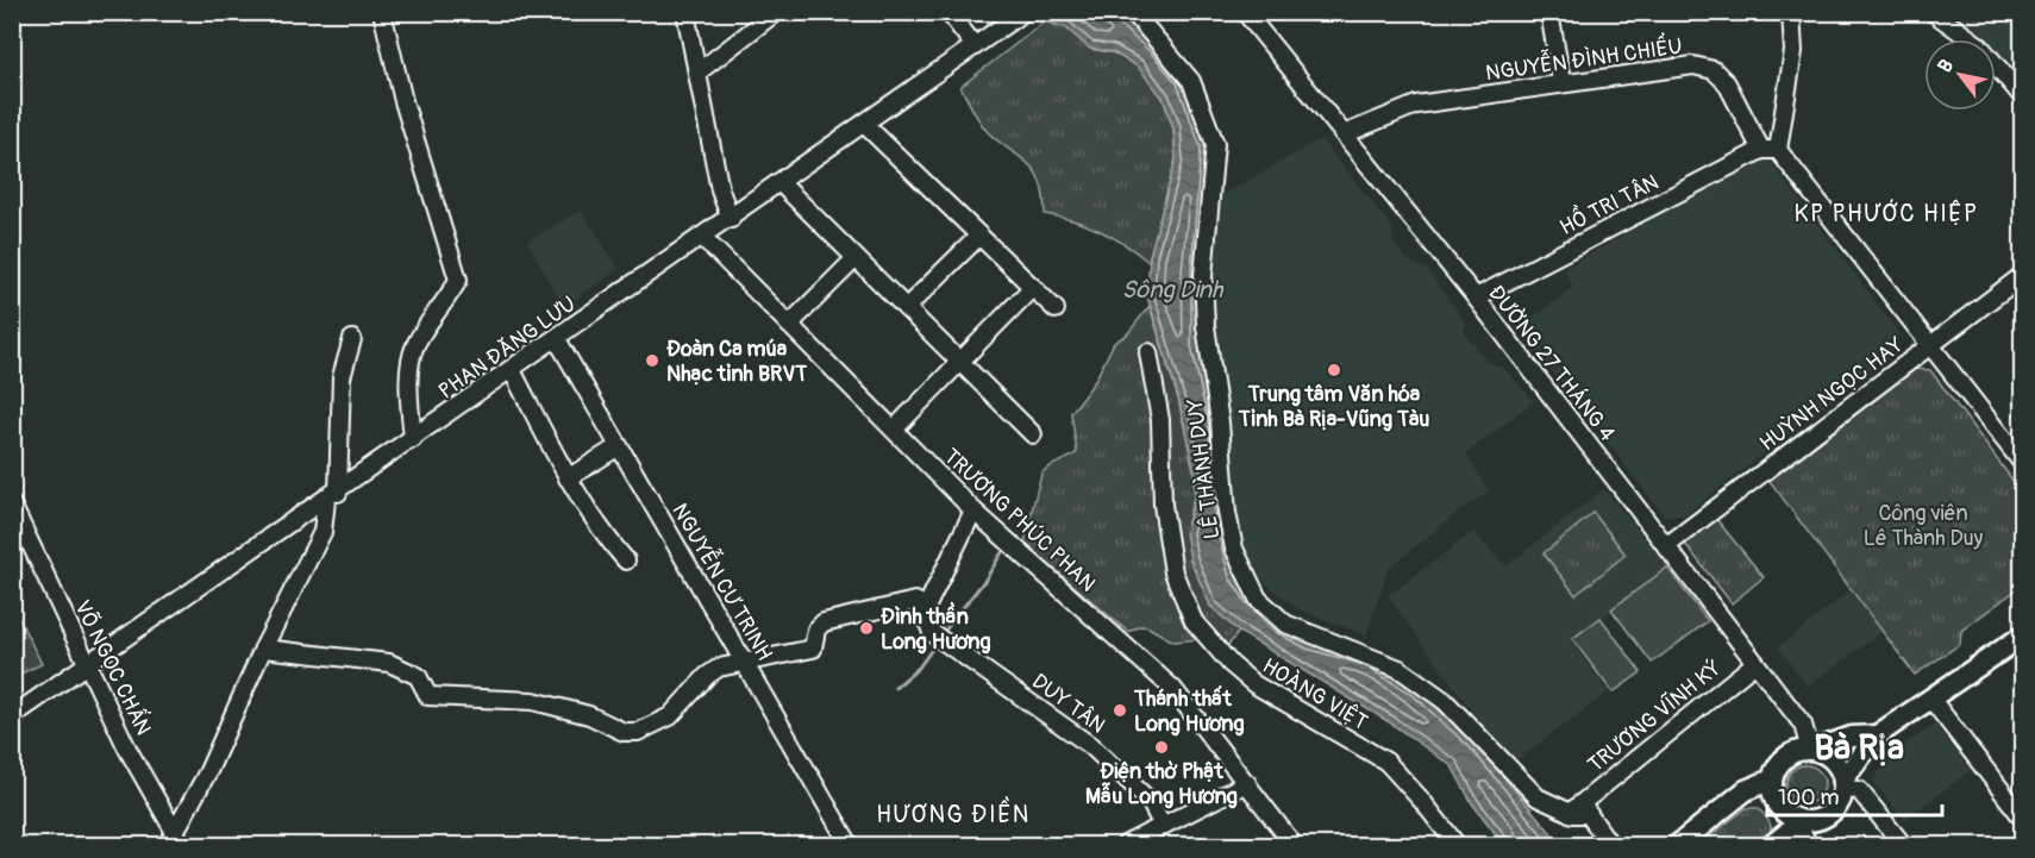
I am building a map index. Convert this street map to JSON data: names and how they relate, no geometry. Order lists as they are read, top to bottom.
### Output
{
  "streets": {
    "street": [
      "NGUYỄN ĐÌNH CHIỂU",
      "HỒ TRI TÂN",
      "PHAN ĐĂNG LƯU",
      "ĐƯỜNG 27 THÁNG 4",
      "HUỲNH NGỌC HAY",
      "LÊ THÀNH DUY",
      "TRƯƠNG PHÚC PHAN",
      "NGUYỄN CƯ TRINH",
      "VÕ NGỌC CHẤN",
      "HOÀNG VIỆT",
      "DUY TÂN",
      "TRƯƠNG VĨNH KÝ"
    ]
  },
  "crossings": [
    ["NGUYỄN ĐÌNH CHIỂU", "HỒ TRI TÂN"],
    ["NGUYỄN ĐÌNH CHIỂU", "ĐƯỜNG 27 THÁNG 4"],
    ["NGUYỄN ĐÌNH CHIỂU", "HUỲNH NGỌC HAY"],
    ["HỒ TRI TÂN", "ĐƯỜNG 27 THÁNG 4"],
    ["PHAN ĐĂNG LƯU", "TRƯƠNG PHÚC PHAN"],
    ["PHAN ĐĂNG LƯU", "NGUYỄN CƯ TRINH"],
    ["PHAN ĐĂNG LƯU", "VÕ NGỌC CHẤN"],
    ["ĐƯỜNG 27 THÁNG 4", "HUỲNH NGỌC HAY"],
    ["ĐƯỜNG 27 THÁNG 4", "TRƯƠNG VĨNH KÝ"],
    ["LÊ THÀNH DUY", "TRƯƠNG VĨNH KÝ"]
  ],
  "districts": ["KP PHƯỚC HIỆP", "Bà Rịa", "HƯƠNG ĐIỀN"],
  "water": ["Sông Dinh"],
  "parks": ["Công viên Lê Thành Duy"],
  "places": [
    "Đoàn Ca múa Nhạc tỉnh BRVT",
    "Trung tâm Văn hóa Tỉnh Bà Rịa-Vũng Tàu",
    "Đình thần Long Hương",
    "Thánh thất Long Hương",
    "Điện thờ Phật Mẫu Long Hương"
  ],
  "scale_bar": "100 m",
  "north": "top left"
}
